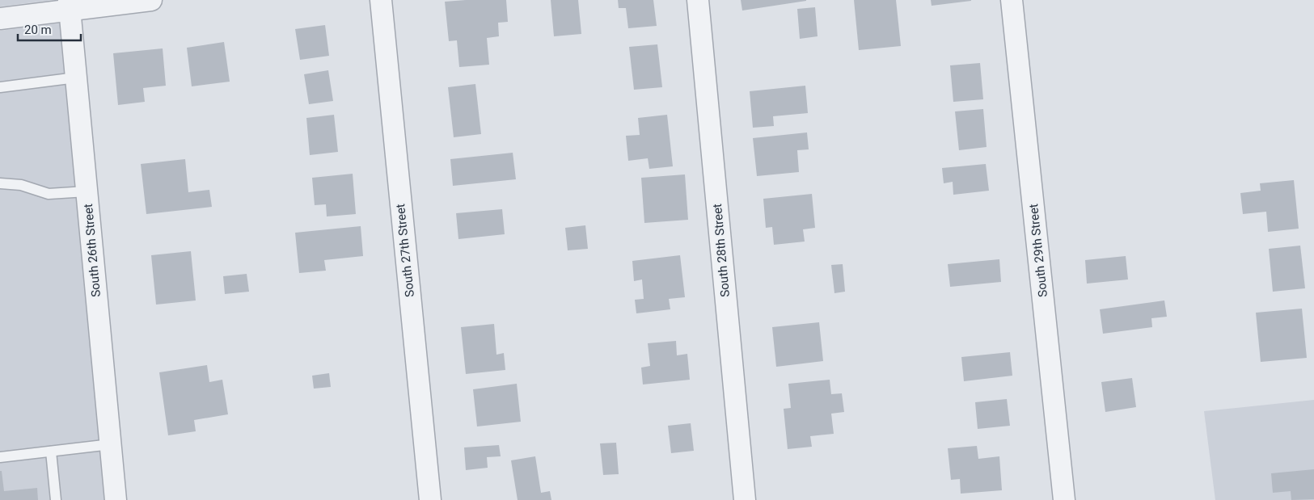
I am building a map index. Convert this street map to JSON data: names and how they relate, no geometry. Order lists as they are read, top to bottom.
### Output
{
  "streets": {
    "street": [
      "South 26th Street",
      "South 27th Street",
      "South 28th Street",
      "South 29th Street"
    ]
  },
  "scale_bar": "20 m"
}
